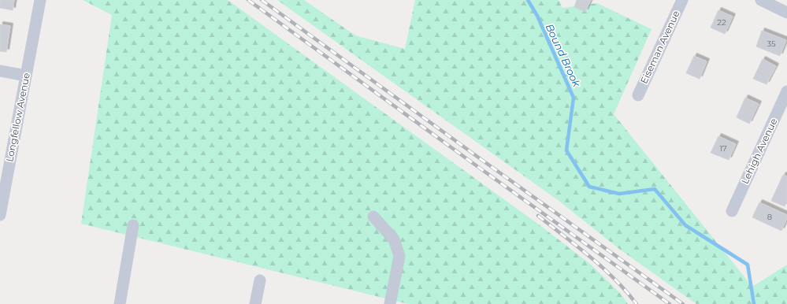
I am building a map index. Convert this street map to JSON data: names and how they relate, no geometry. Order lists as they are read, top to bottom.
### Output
{
  "streets": {
    "street": ["Eiseman Avenue", "Longfellow Avenue", "Lehigh Avenue"]
  },
  "water": ["Bound Brook"],
  "house_numbers": [
    "22",
    "35",
    "17",
    "8"
  ]
}
